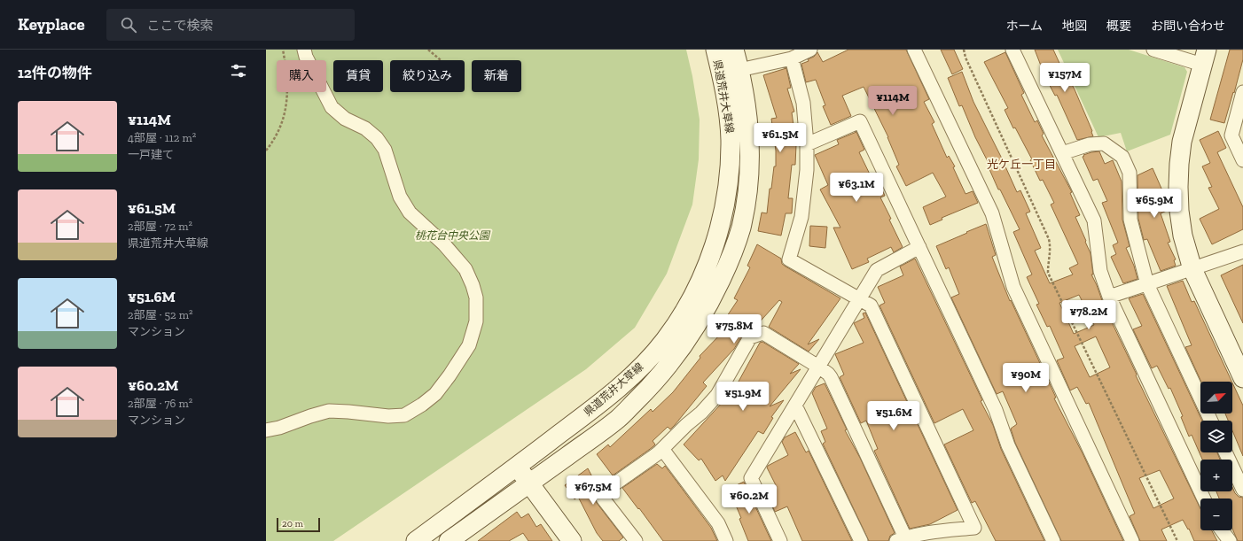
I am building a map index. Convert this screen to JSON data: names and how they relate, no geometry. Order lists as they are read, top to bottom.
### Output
{
  "streets": {
    "main road": ["県道荒井大草線"]
  },
  "districts": ["光ケ丘一丁目"],
  "parks": ["桃花台中央公園"],
  "scale_bar": "20 m",
  "north": "top right",
  "page": {
    "header": "Keyplace",
    "search": "ここで検索",
    "nav": [
      "ホーム",
      "地図",
      "概要",
      "お問い合わせ"
    ],
    "heading": "12件の物件",
    "chip": [
      "購入",
      "賃貸",
      "絞り込み",
      "新着"
    ],
    "price": [
      "¥157M",
      "¥114M",
      "¥61.5M",
      "¥63.1M",
      "¥65.9M",
      "¥78.2M",
      "¥75.8M",
      "¥90M",
      "¥51.9M",
      "¥51.6M",
      "¥67.5M",
      "¥60.2M"
    ],
    "list": [
      {
        "name": "¥114M",
        "note": "4部屋 · 112 m² · 一戸建て"
      },
      {
        "name": "¥61.5M",
        "note": "2部屋 · 72 m² · 県道荒井大草線"
      },
      {
        "name": "¥51.6M",
        "note": "2部屋 · 52 m² · マンション"
      },
      {
        "name": "¥60.2M",
        "note": "2部屋 · 76 m² · マンション"
      }
    ],
    "map_buttons": ["+", "−"],
    "scale": "20 m"
  }
}
